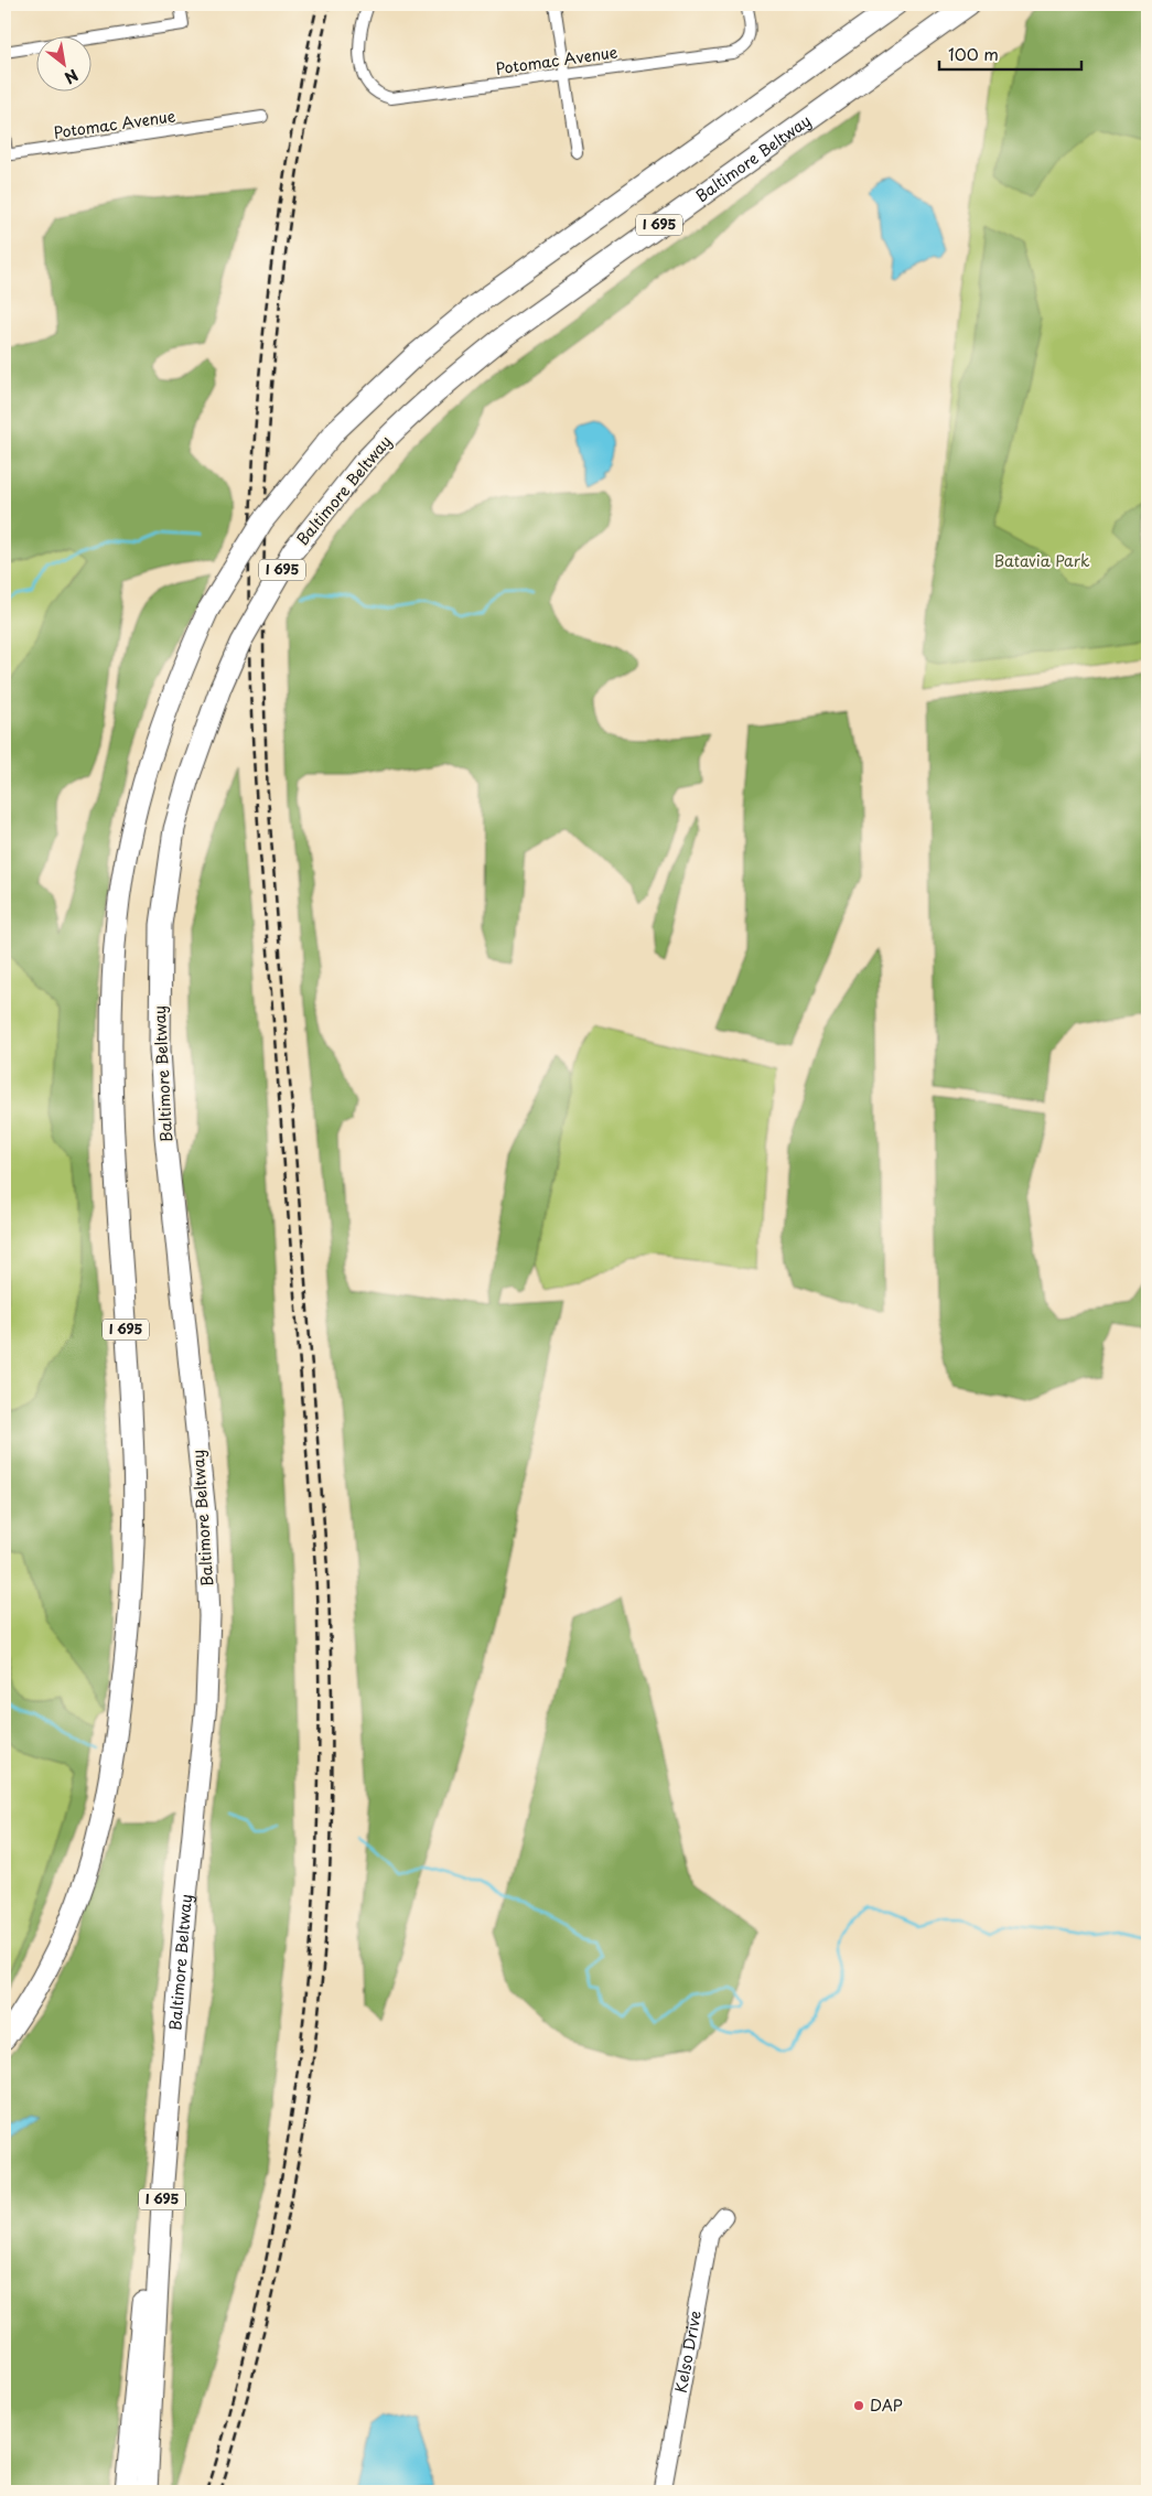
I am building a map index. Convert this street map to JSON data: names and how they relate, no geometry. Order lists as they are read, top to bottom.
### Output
{
  "streets": {
    "highway": ["Baltimore Beltway", "I 695"],
    "street": ["Potomac Avenue", "Kelso Drive"]
  },
  "parks": ["Batavia Park"],
  "places": ["DAP"],
  "scale_bar": "100 m",
  "north": "bottom right"
}
